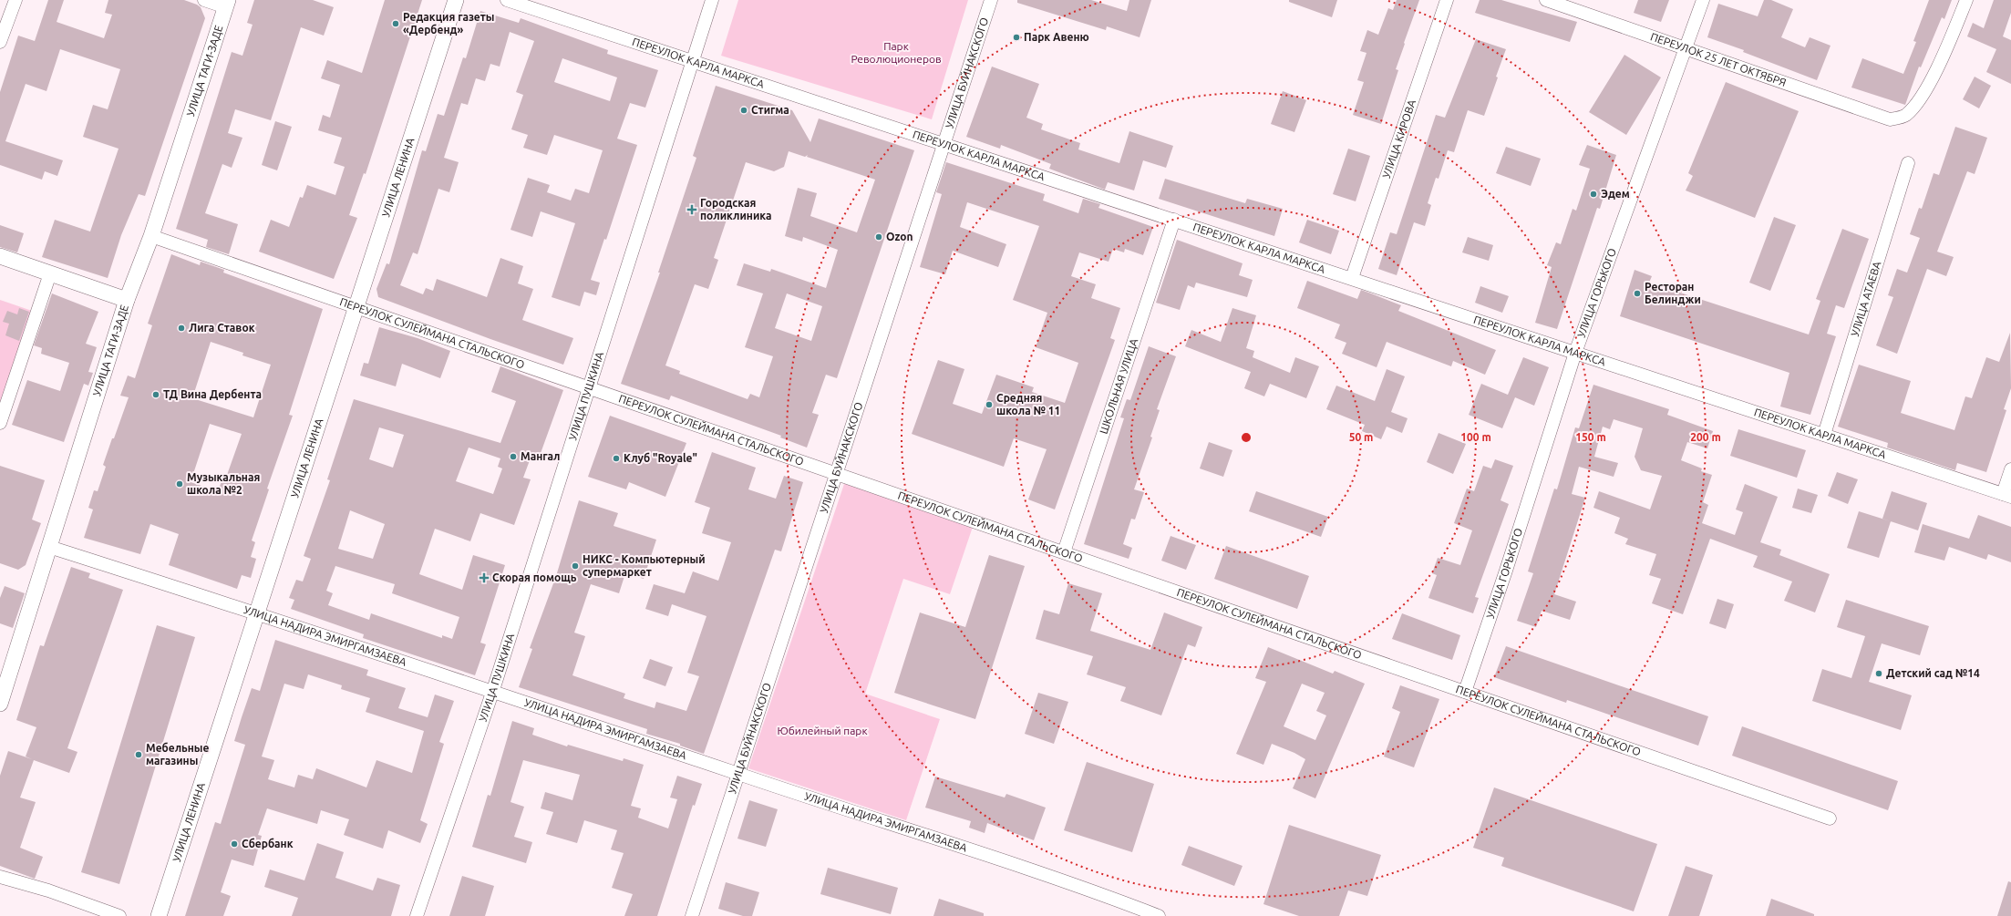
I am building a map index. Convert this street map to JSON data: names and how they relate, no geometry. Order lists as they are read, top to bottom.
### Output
{
  "streets": {
    "street": [
      "ПЕРЕУЛОК 25 ЛЕТ ОКТЯБРЯ",
      "ПЕРЕУЛОК КАРЛА МАРКСА",
      "УЛИЦА ТАГИ-ЗАДЕ",
      "УЛИЦА БУЙНАКСКОГО",
      "УЛИЦА КИРОВА",
      "УЛИЦА ЛЕНИНА",
      "УЛИЦА ГОРЬКОГО",
      "УЛИЦА АТАЕВА",
      "ПЕРЕУЛОК СУЛЕЙМАНА СТАЛЬСКОГО",
      "ШКОЛЬНАЯ УЛИЦА",
      "УЛИЦА ПУШКИНА",
      "УЛИЦА НАДИРА ЭМИРГАМЗАЕВА"
    ]
  },
  "crossings": [
    ["ПЕРЕУЛОК 25 ЛЕТ ОКТЯБРЯ", "УЛИЦА ГОРЬКОГО"],
    ["ПЕРЕУЛОК КАРЛА МАРКСА", "УЛИЦА БУЙНАКСКОГО"],
    ["ПЕРЕУЛОК КАРЛА МАРКСА", "УЛИЦА КИРОВА"],
    ["ПЕРЕУЛОК КАРЛА МАРКСА", "УЛИЦА ГОРЬКОГО"],
    ["ПЕРЕУЛОК КАРЛА МАРКСА", "УЛИЦА АТАЕВА"],
    ["ПЕРЕУЛОК КАРЛА МАРКСА", "ШКОЛЬНАЯ УЛИЦА"],
    ["ПЕРЕУЛОК КАРЛА МАРКСА", "УЛИЦА ПУШКИНА"],
    ["УЛИЦА ТАГИ-ЗАДЕ", "ПЕРЕУЛОК СУЛЕЙМАНА СТАЛЬСКОГО"],
    ["УЛИЦА ТАГИ-ЗАДЕ", "УЛИЦА НАДИРА ЭМИРГАМЗАЕВА"],
    ["УЛИЦА БУЙНАКСКОГО", "ПЕРЕУЛОК СУЛЕЙМАНА СТАЛЬСКОГО"],
    ["УЛИЦА БУЙНАКСКОГО", "УЛИЦА НАДИРА ЭМИРГАМЗАЕВА"],
    ["УЛИЦА ЛЕНИНА", "ПЕРЕУЛОК СУЛЕЙМАНА СТАЛЬСКОГО"],
    ["УЛИЦА ЛЕНИНА", "УЛИЦА НАДИРА ЭМИРГАМЗАЕВА"],
    ["УЛИЦА ГОРЬКОГО", "ПЕРЕУЛОК СУЛЕЙМАНА СТАЛЬСКОГО"],
    ["ПЕРЕУЛОК СУЛЕЙМАНА СТАЛЬСКОГО", "ШКОЛЬНАЯ УЛИЦА"],
    ["ПЕРЕУЛОК СУЛЕЙМАНА СТАЛЬСКОГО", "УЛИЦА ПУШКИНА"],
    ["УЛИЦА ПУШКИНА", "УЛИЦА НАДИРА ЭМИРГАМЗАЕВА"]
  ],
  "parks": ["Парк Революционеров", "Юбилейный парк"],
  "places": {
    "other": [
      "Редакция газеты «Дербенд»",
      "Парк Авеню",
      "Стигма",
      "Эдем",
      "Ozon",
      "Ресторан Белинджи",
      "Лига Ставок",
      "ТД Вина Дербента",
      "Средняя школа № 11",
      "Мангал",
      "Клуб \"Royale\"",
      "Музыкальная школа №2",
      "НИКС - Компьютерный супермаркет",
      "Детский сад №14",
      "Мебельные магазины",
      "Сбербанк"
    ],
    "health": ["Городская поликлиника", "Скорая помощь"]
  },
  "rings": [
    "50 m",
    "100 m",
    "150 m",
    "200 m"
  ]
}
